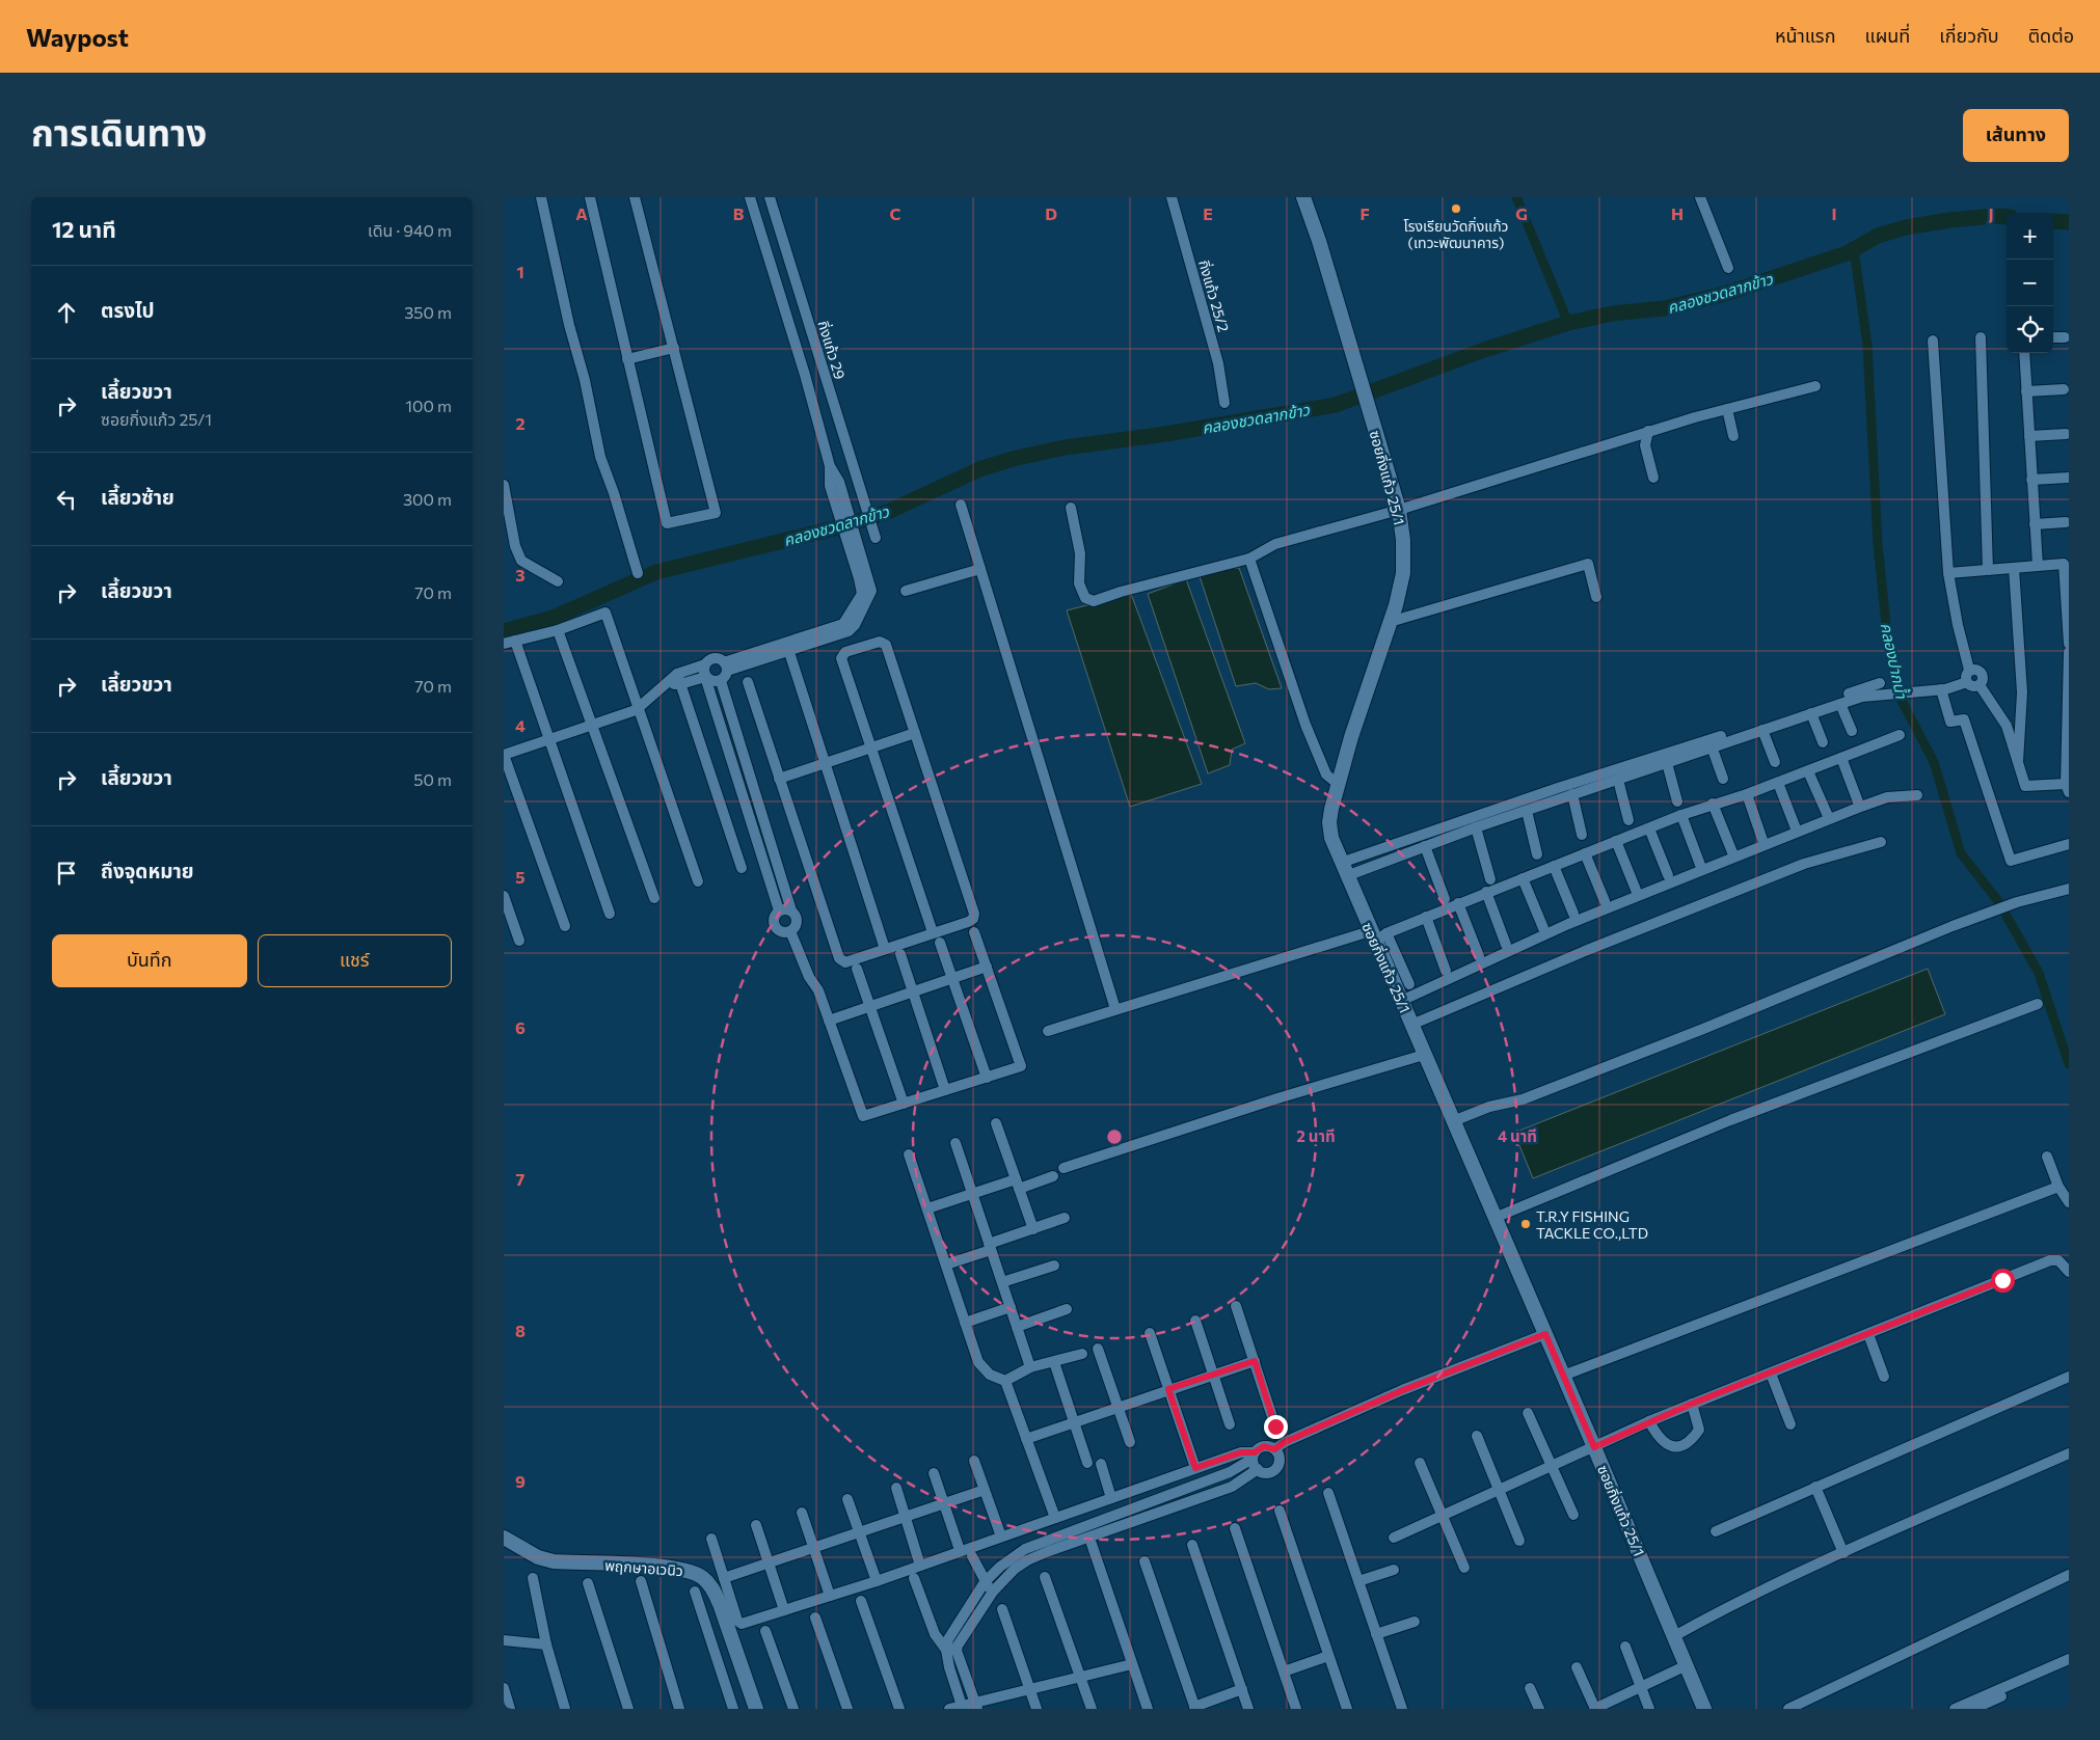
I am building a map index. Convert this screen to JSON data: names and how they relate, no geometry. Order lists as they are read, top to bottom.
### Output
{
  "streets": {
    "street": [
      "กิ่งแก้ว 25/2",
      "กิ่งแก้ว 29",
      "ซอยกิ่งแก้ว 25/1",
      "พฤกษาอเวนิว"
    ]
  },
  "water": ["คลองชวดลากข้าว", "คลองปากน้ำ"],
  "places": ["โรงเรียนวัดกิ่งแก้ว (เทวะพัฒนาคาร)", "T.R.Y FISHING TACKLE CO.,LTD"],
  "page": {
    "header": "Waypost",
    "nav": [
      "หน้าแรก",
      "แผนที่",
      "เกี่ยวกับ",
      "ติดต่อ"
    ],
    "title": "การเดินทาง",
    "buttons": [
      "เส้นทาง",
      ["บันทึก", "แชร์"]
    ],
    "heading": ["12 นาที", "เดิน · 940 m"],
    "map_buttons": ["+", "−"],
    "list": [
      ["ตรงไป", "350 m"],
      ["เลี้ยวขวา", "ซอยกิ่งแก้ว 25/1", "100 m"],
      ["เลี้ยวซ้าย", "300 m"],
      ["เลี้ยวขวา", "70 m"],
      ["เลี้ยวขวา", "70 m"],
      ["เลี้ยวขวา", "50 m"],
      "ถึงจุดหมาย"
    ]
  },
  "grid": {
    "columns": [
      "A",
      "B",
      "C",
      "D",
      "E",
      "F",
      "G",
      "H",
      "I",
      "J"
    ],
    "rows": [
      "1",
      "2",
      "3",
      "4",
      "5",
      "6",
      "7",
      "8",
      "9"
    ]
  },
  "rings": ["2 นาที", "4 นาที"]
}
